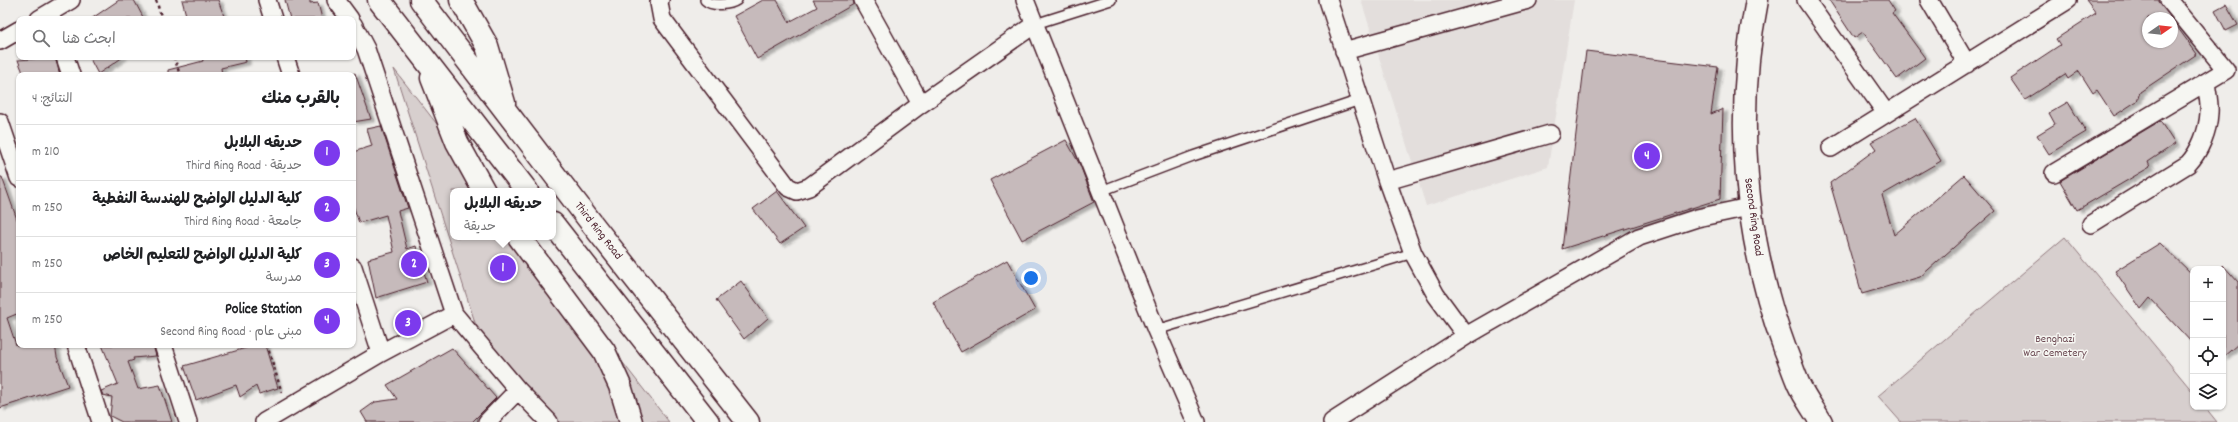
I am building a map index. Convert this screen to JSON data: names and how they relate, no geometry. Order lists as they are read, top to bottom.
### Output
{
  "streets": {
    "main road": ["Second Ring Road", "Third Ring Road"]
  },
  "parks": ["Benghazi War Cemetery"],
  "north": "right",
  "page": {
    "search": "ابحث هنا",
    "heading": ["بالقرب منك", "النتائج: 4"],
    "list": [
      {
        "mark": "1",
        "name": "حديقه البلابل",
        "note": "حديقة · Third Ring Road",
        "value": "210 m"
      },
      {
        "mark": "2",
        "name": "كلية الدليل الواضح للهندسة النفطية",
        "note": "جامعة · Third Ring Road",
        "value": "250 m"
      },
      {
        "mark": "3",
        "name": "كلية الدليل الواضح للتعليم الخاص",
        "note": "مدرسة",
        "value": "250 m"
      },
      {
        "mark": "4",
        "name": "Police Station",
        "note": "مبنى عام · Second Ring Road",
        "value": "250 m"
      }
    ],
    "pins": [
      "4",
      "2",
      "1",
      "3"
    ],
    "popup": ["حديقه البلابل", "حديقة"],
    "map_buttons": ["+", "−"]
  }
}
